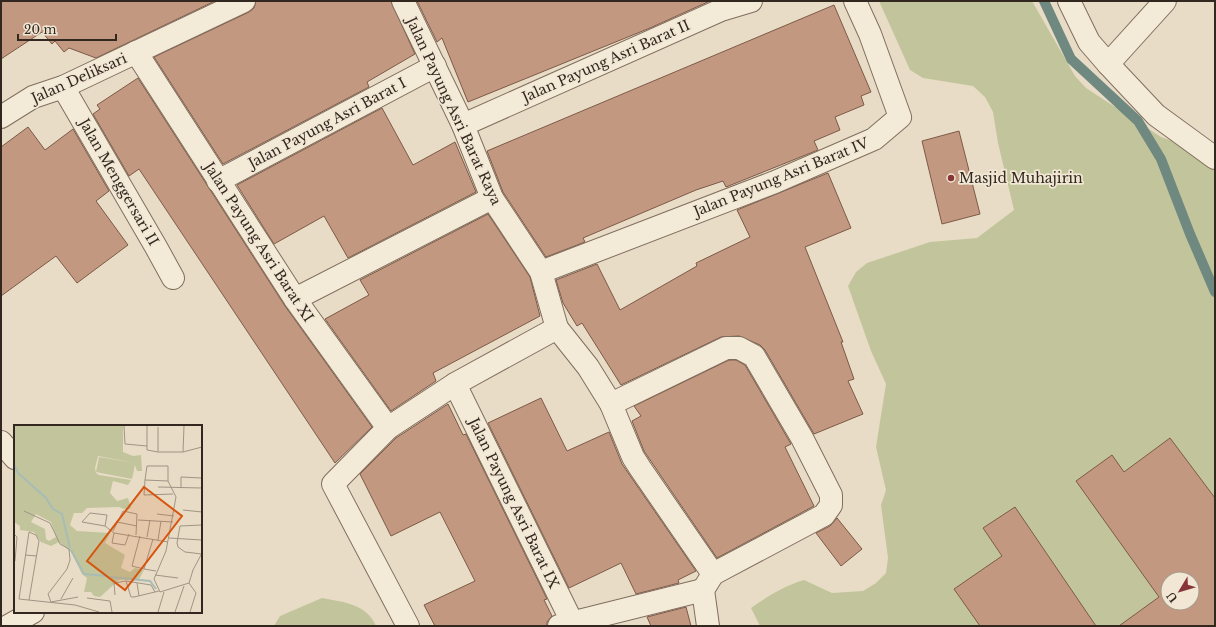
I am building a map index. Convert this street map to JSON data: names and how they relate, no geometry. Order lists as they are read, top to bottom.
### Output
{
  "streets": {
    "street": [
      "Jalan Payung Asri Barat II",
      "Jalan Deliksari",
      "Jalan Payung Asri Barat Raya",
      "Jalan Payung Asri Barat I",
      "Jalan Payung Asri Barat IV",
      "Jalan Menggersari II",
      "Jalan Payung Asri Barat XI",
      "Jalan Payung Asri Barat IX"
    ]
  },
  "crossings": [
    ["Jalan Payung Asri Barat II", "Jalan Payung Asri Barat Raya"],
    ["Jalan Deliksari", "Jalan Menggersari II"],
    ["Jalan Deliksari", "Jalan Payung Asri Barat XI"],
    ["Jalan Payung Asri Barat Raya", "Jalan Payung Asri Barat I"],
    ["Jalan Payung Asri Barat Raya", "Jalan Payung Asri Barat IV"],
    ["Jalan Payung Asri Barat I", "Jalan Payung Asri Barat XI"]
  ],
  "places": ["Masjid Muhajirin"],
  "scale_bar": "20 m",
  "north": "bottom left"
}
